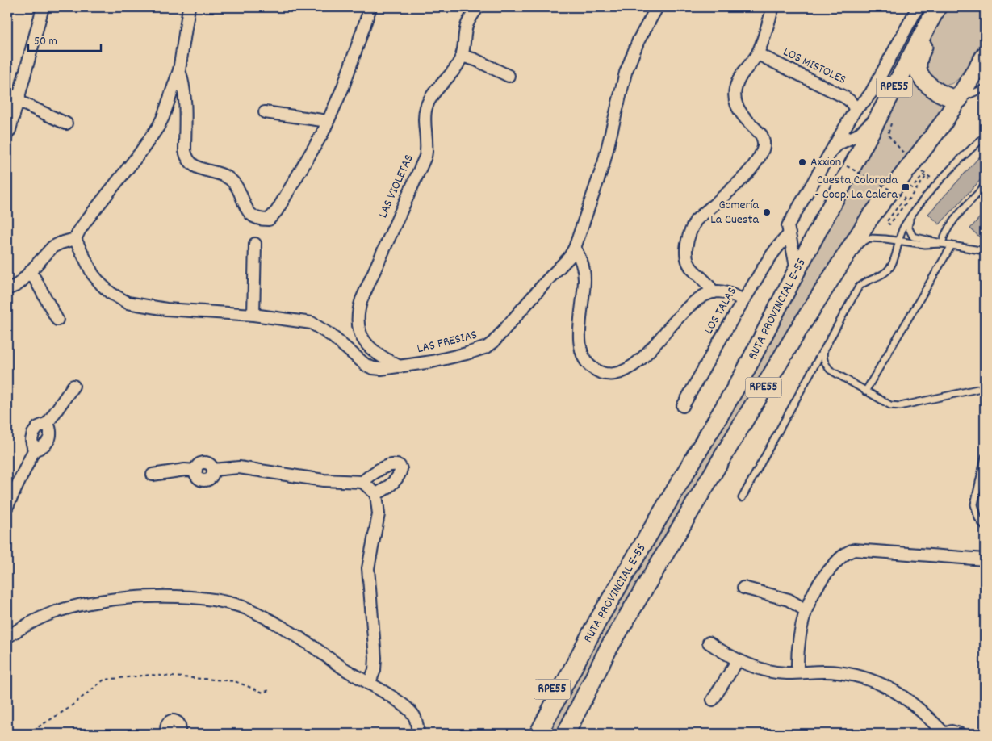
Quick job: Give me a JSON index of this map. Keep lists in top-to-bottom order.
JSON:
{
  "streets": {
    "main road": ["RPE55", "RUTA PROVINCIAL E-55"],
    "street": [
      "LOS MISTOLES",
      "LAS VIOLETAS",
      "LOS TALAS",
      "LAS FRESIAS"
    ]
  },
  "crossings": [
    ["RPE55", "RUTA PROVINCIAL E-55"],
    ["LAS VIOLETAS", "LAS FRESIAS"]
  ],
  "places": {
    "other": ["Axxion", "Gomería La Cuesta"],
    "transit": ["Cuesta Colorada - Coop. La Calera"]
  },
  "scale_bar": "50 m"
}
